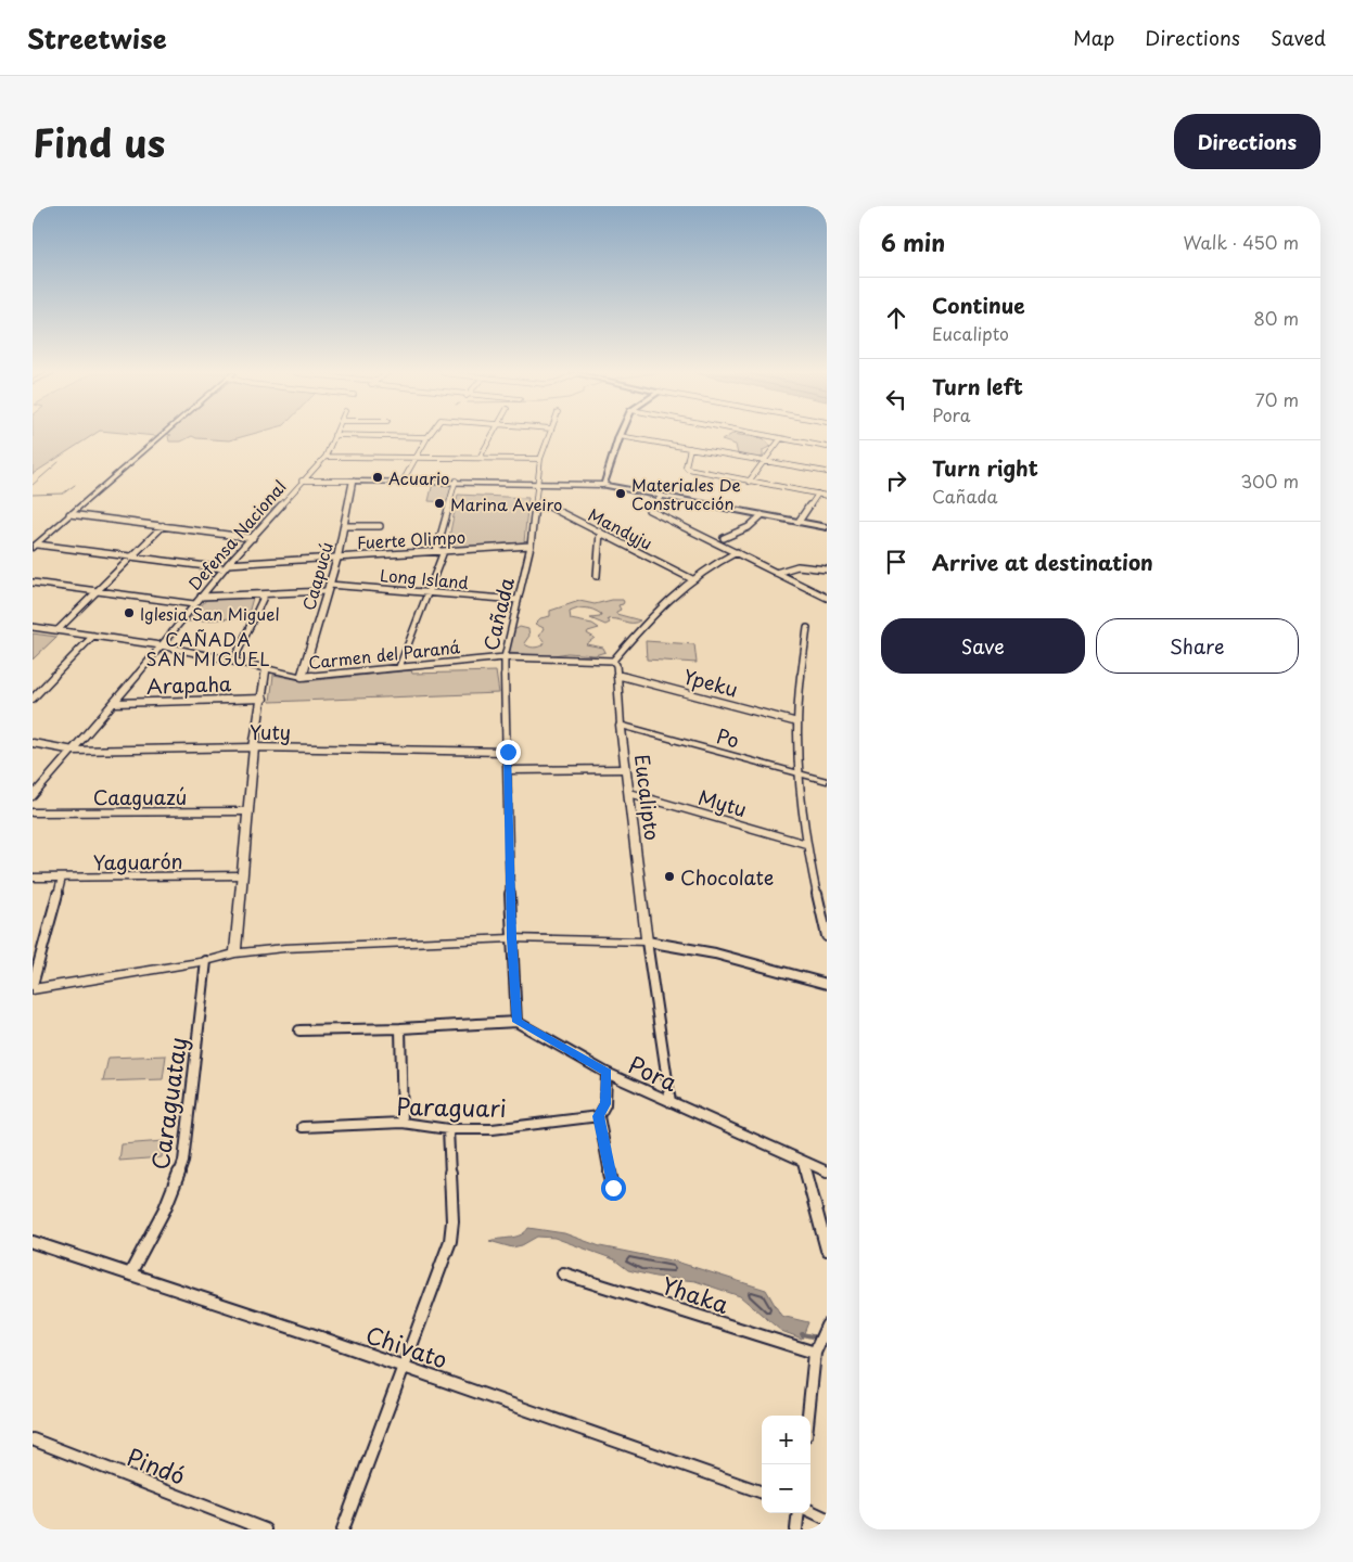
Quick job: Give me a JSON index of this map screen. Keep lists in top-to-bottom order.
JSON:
{
  "streets": {
    "street": [
      "Mandyju",
      "Defensa Nacional",
      "Fuerte Olimpo",
      "Caapucú",
      "Long Island",
      "Cañada",
      "Carmen del Paraná",
      "Ypeku",
      "Arapaha",
      "Yuty",
      "Po",
      "Caaguazú",
      "Eucalipto",
      "Mytu",
      "Yaguarón",
      "Pora",
      "Caraguatay",
      "Paraguari",
      "Yhaka",
      "Chivato",
      "Pindó"
    ]
  },
  "crossings": [
    ["Mandyju", "Cañada"],
    ["Defensa Nacional", "Fuerte Olimpo"],
    ["Defensa Nacional", "Long Island"],
    ["Defensa Nacional", "Carmen del Paraná"],
    ["Defensa Nacional", "Arapaha"],
    ["Defensa Nacional", "Yuty"],
    ["Fuerte Olimpo", "Caapucú"],
    ["Fuerte Olimpo", "Cañada"],
    ["Caapucú", "Long Island"],
    ["Caapucú", "Carmen del Paraná"],
    ["Long Island", "Cañada"],
    ["Cañada", "Carmen del Paraná"],
    ["Cañada", "Yuty"],
    ["Cañada", "Pora"],
    ["Carmen del Paraná", "Eucalipto"],
    ["Ypeku", "Eucalipto"],
    ["Po", "Eucalipto"],
    ["Eucalipto", "Mytu"],
    ["Eucalipto", "Pora"],
    ["Caraguatay", "Chivato"]
  ],
  "districts": ["CAÑADA SAN MIGUEL"],
  "places": [
    "Acuario",
    "Materiales De Construcción",
    "Marina Aveiro",
    "Iglesia San Miguel",
    "Chocolate"
  ],
  "page": {
    "header": "Streetwise",
    "nav": ["Map", "Directions", "Saved"],
    "title": "Find us",
    "buttons": [
      "Directions",
      ["Save", "Share"]
    ],
    "heading": ["6 min", "Walk · 450 m"],
    "list": [
      ["Continue", "Eucalipto", "80 m"],
      ["Turn left", "Pora", "70 m"],
      ["Turn right", "Cañada", "300 m"],
      "Arrive at destination"
    ],
    "map_buttons": ["+", "−"]
  }
}
